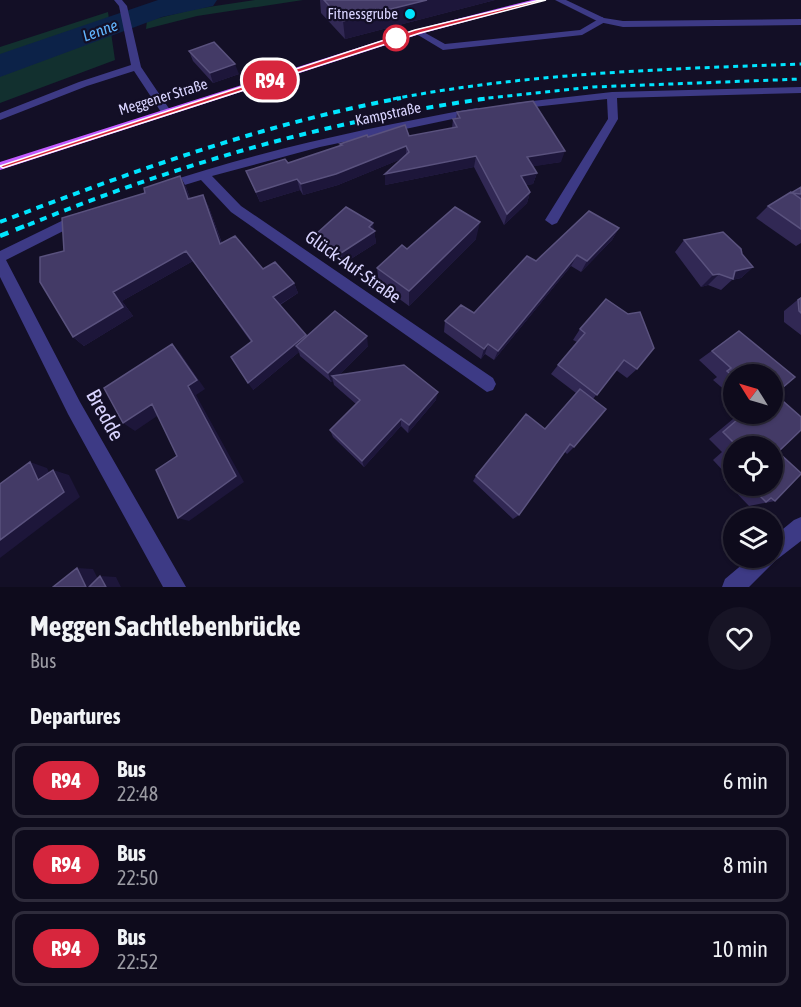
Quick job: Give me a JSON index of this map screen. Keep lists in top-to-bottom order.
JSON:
{
  "streets": {
    "main road": ["Meggener Straße"],
    "street": ["Kampstraße", "Glück-Auf-Straße", "Bredde"]
  },
  "crossings": [
    ["Kampstraße", "Glück-Auf-Straße"]
  ],
  "water": ["Lenne"],
  "places": ["Fitnessgrube"],
  "lines": ["bus line R94"],
  "north": "top left",
  "page": {
    "on_map": "R94",
    "heading": [
      ["Meggen Sachtlebenbrücke", "Bus"],
      "Departures"
    ],
    "list": [
      {
        "mark": "R94",
        "name": "Bus",
        "note": "22:48",
        "value": "6 min"
      },
      {
        "mark": "R94",
        "name": "Bus",
        "note": "22:50",
        "value": "8 min"
      },
      {
        "mark": "R94",
        "name": "Bus",
        "note": "22:52",
        "value": "10 min"
      }
    ]
  }
}
